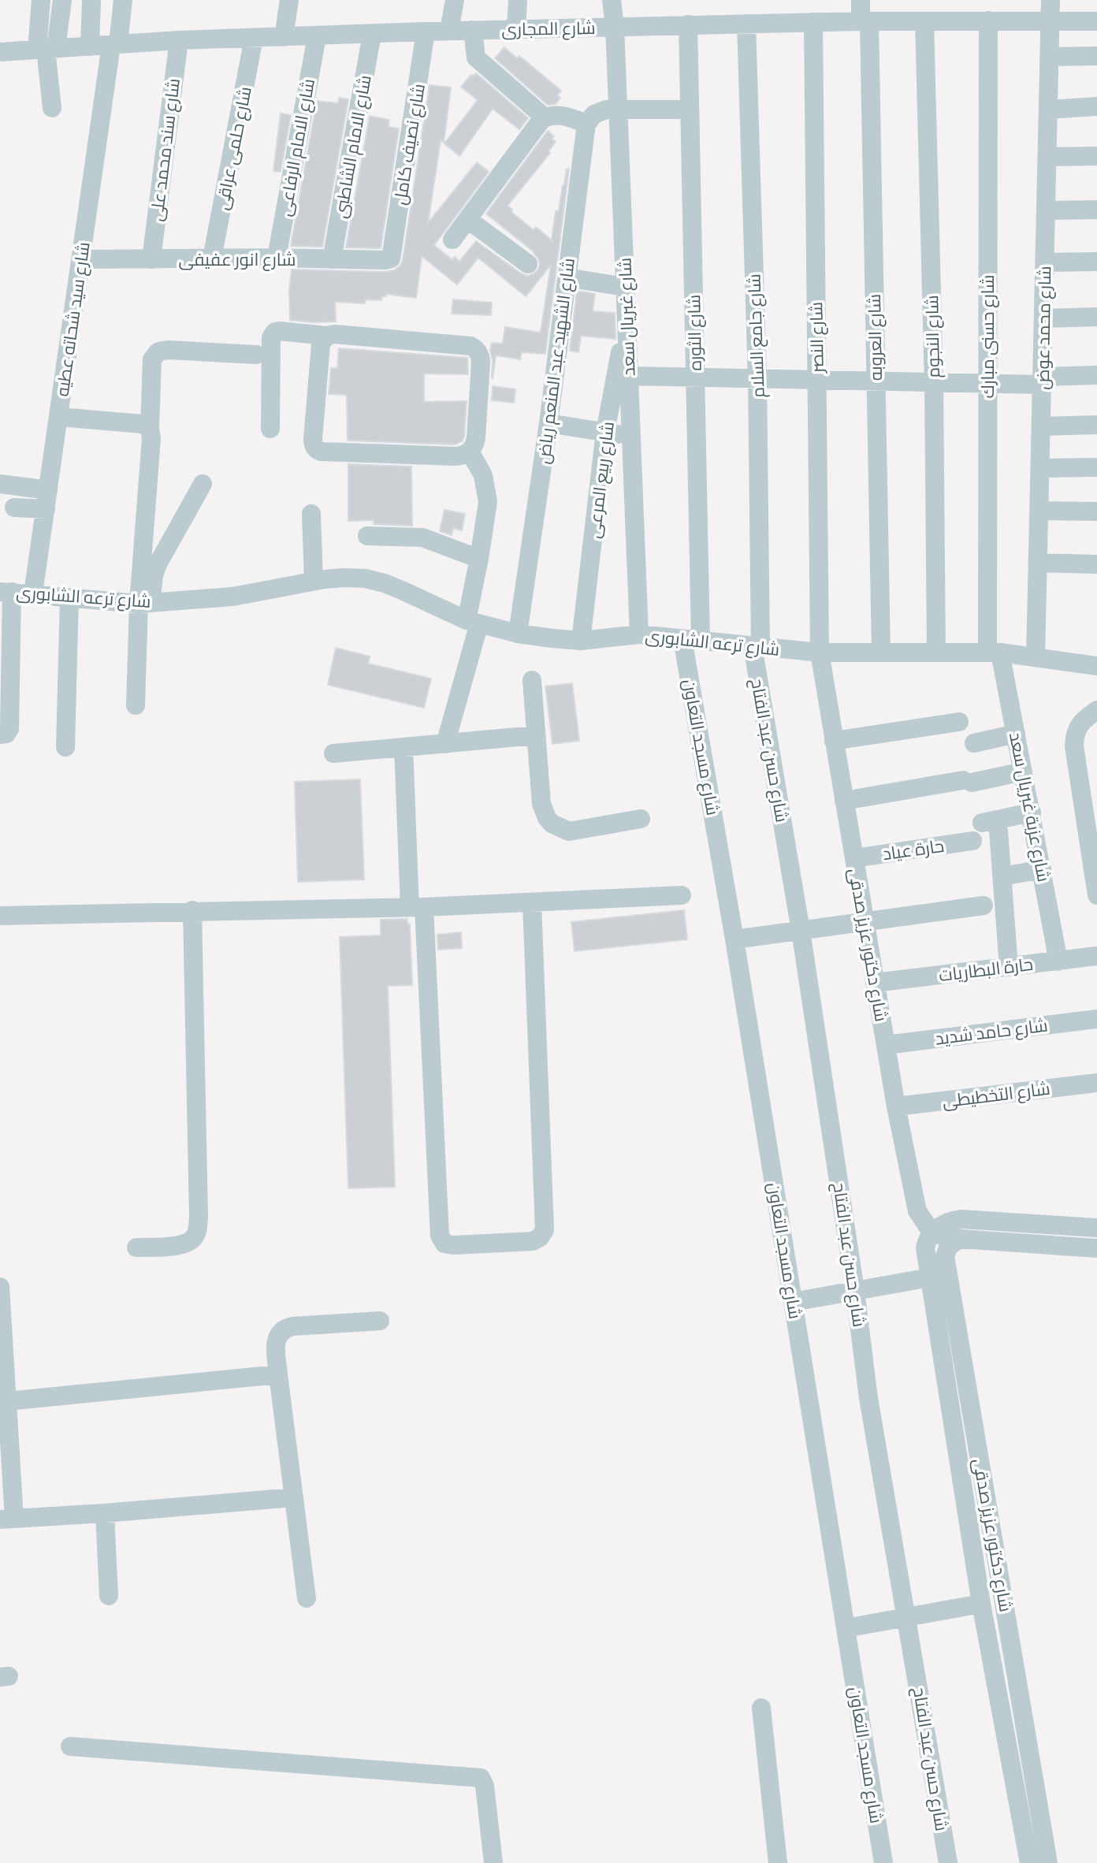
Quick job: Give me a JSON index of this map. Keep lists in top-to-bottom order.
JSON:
{
  "streets": {
    "street": [
      "شارع المجارى",
      "شارع نصيف كامل",
      "شارع الامام الشاطبى",
      "شارع الامام الرفاعى",
      "شارع حلمى عراقى",
      "شارع سند محمد على",
      "شارع انور عفيفى",
      "شارع غبريال سعد",
      "شارع سيد شحاته عطيه",
      "شارع محمد عوض",
      "شارع الثوره",
      "شارع جامع السلام",
      "شارع النجوم",
      "شارع حسنى مبارك",
      "شارع النصر",
      "شارع العروبه",
      "شارع الشهيد عبد المنعم رياض",
      "شارع ربيع المرعى",
      "شارع ترعه الشابورى",
      "شارع مسجد التعاون",
      "شارع حسن عبد الفتاح",
      "شارع عزبة غبريال سعد",
      "حارة عياد",
      "شارع دكتور عزيز صدقى",
      "حارة البطاريات",
      "شارع حامد شديد",
      "شارع التخطيطى"
    ]
  },
  "crossings": [
    ["شارع المجارى", "شارع نصيف كامل"],
    ["شارع المجارى", "شارع الامام الشاطبى"],
    ["شارع المجارى", "شارع الامام الرفاعى"],
    ["شارع المجارى", "شارع حلمى عراقى"],
    ["شارع المجارى", "شارع سند محمد على"],
    ["شارع المجارى", "شارع غبريال سعد"],
    ["شارع المجارى", "شارع سيد شحاته عطيه"],
    ["شارع المجارى", "شارع محمد عوض"],
    ["شارع المجارى", "شارع الثوره"],
    ["شارع المجارى", "شارع جامع السلام"],
    ["شارع المجارى", "شارع النجوم"],
    ["شارع المجارى", "شارع حسنى مبارك"],
    ["شارع المجارى", "شارع النصر"],
    ["شارع المجارى", "شارع العروبه"],
    ["شارع نصيف كامل", "شارع انور عفيفى"],
    ["شارع الامام الشاطبى", "شارع انور عفيفى"],
    ["شارع الامام الرفاعى", "شارع انور عفيفى"],
    ["شارع حلمى عراقى", "شارع انور عفيفى"],
    ["شارع سند محمد على", "شارع انور عفيفى"],
    ["شارع انور عفيفى", "شارع سيد شحاته عطيه"],
    ["شارع غبريال سعد", "شارع ربيع المرعى"],
    ["شارع غبريال سعد", "شارع ترعه الشابورى"],
    ["شارع سيد شحاته عطيه", "شارع ترعه الشابورى"],
    ["شارع محمد عوض", "شارع ترعه الشابورى"],
    ["شارع الثوره", "شارع ترعه الشابورى"],
    ["شارع الثوره", "شارع مسجد التعاون"],
    ["شارع جامع السلام", "شارع ترعه الشابورى"],
    ["شارع جامع السلام", "شارع حسن عبد الفتاح"],
    ["شارع النجوم", "شارع ترعه الشابورى"],
    ["شارع حسنى مبارك", "شارع ترعه الشابورى"],
    ["شارع حسنى مبارك", "شارع عزبة غبريال سعد"],
    ["شارع النصر", "شارع ترعه الشابورى"],
    ["شارع النصر", "شارع دكتور عزيز صدقى"],
    ["شارع العروبه", "شارع ترعه الشابورى"],
    ["شارع الشهيد عبد المنعم رياض", "شارع ترعه الشابورى"],
    ["شارع ربيع المرعى", "شارع ترعه الشابورى"],
    ["شارع ترعه الشابورى", "شارع مسجد التعاون"],
    ["شارع ترعه الشابورى", "شارع حسن عبد الفتاح"],
    ["شارع ترعه الشابورى", "شارع عزبة غبريال سعد"],
    ["شارع ترعه الشابورى", "شارع دكتور عزيز صدقى"],
    ["شارع عزبة غبريال سعد", "حارة البطاريات"],
    ["حارة عياد", "شارع دكتور عزيز صدقى"],
    ["شارع دكتور عزيز صدقى", "حارة البطاريات"],
    ["شارع دكتور عزيز صدقى", "شارع حامد شديد"],
    ["شارع دكتور عزيز صدقى", "شارع التخطيطى"]
  ]
}
